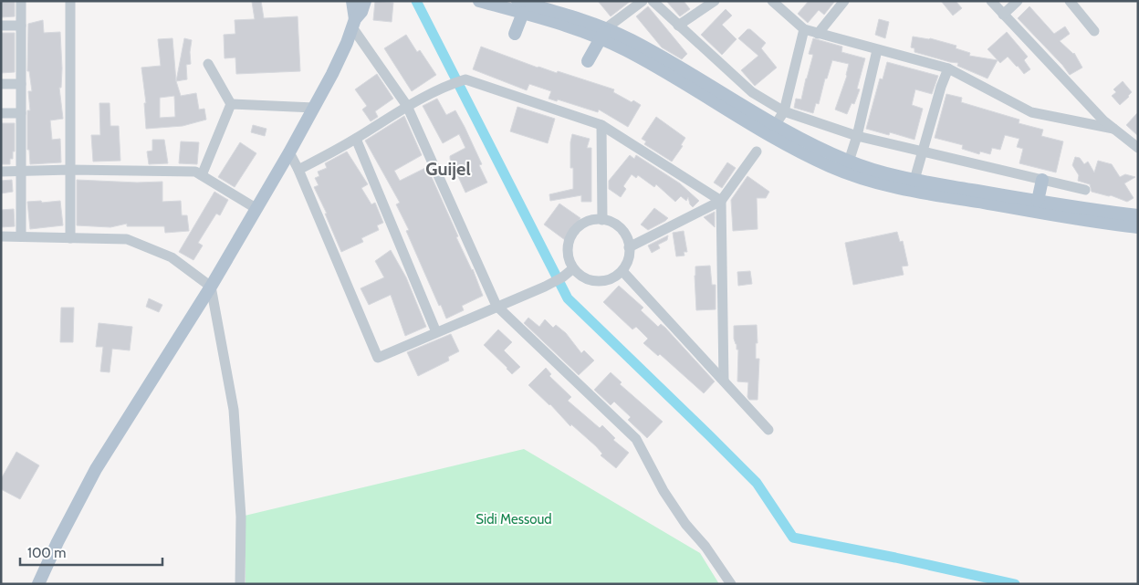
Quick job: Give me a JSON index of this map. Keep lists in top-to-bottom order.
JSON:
{
  "districts": ["Guijel"],
  "parks": ["Sidi Messoud"],
  "scale_bar": "100 m"
}
